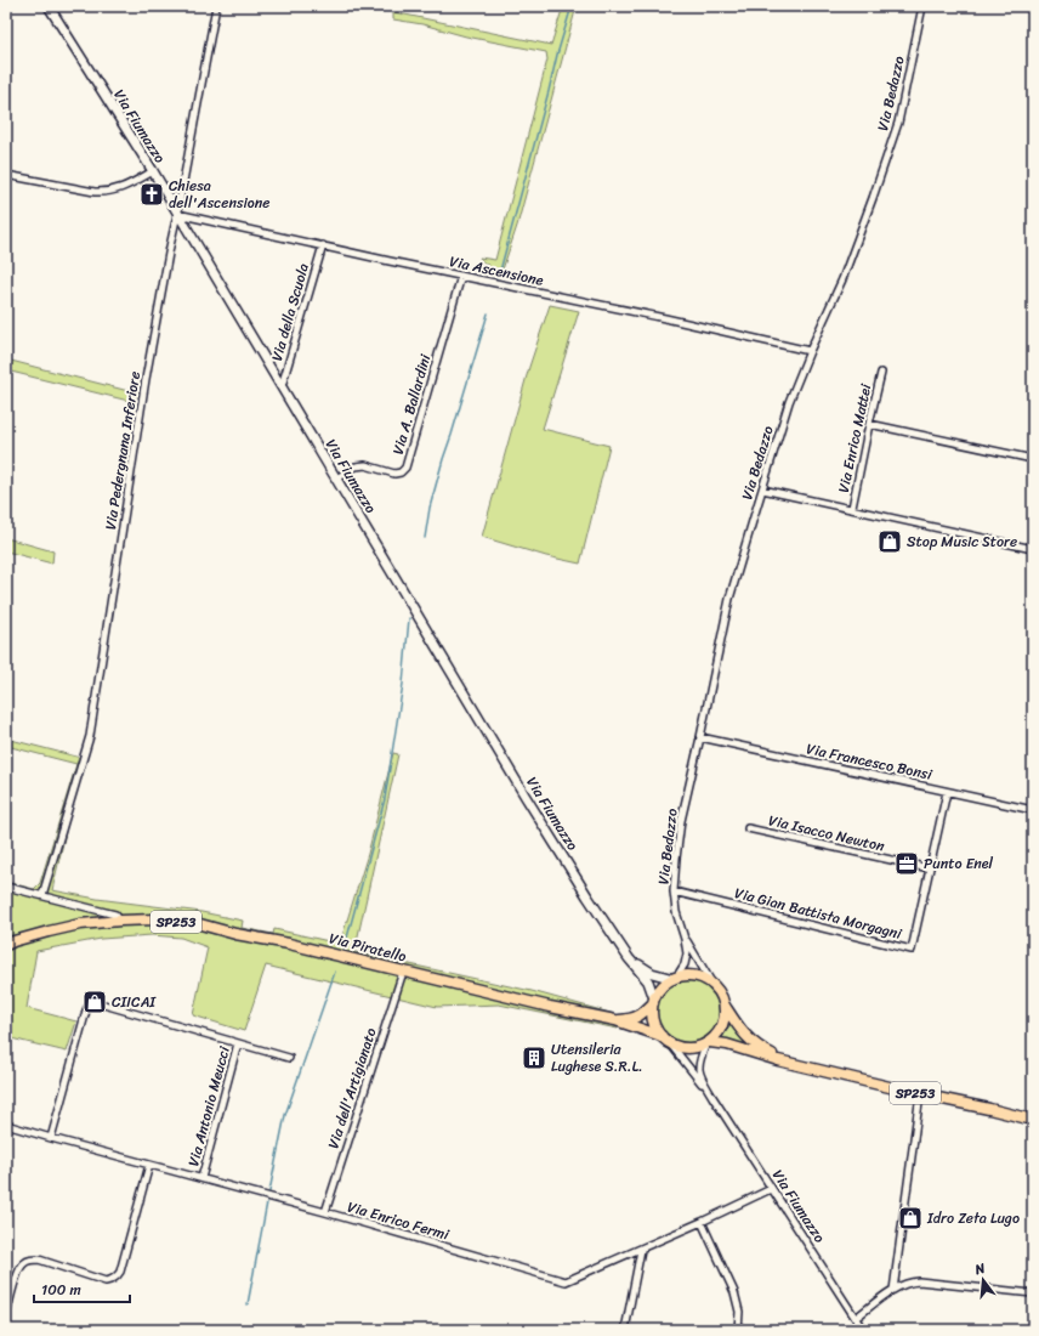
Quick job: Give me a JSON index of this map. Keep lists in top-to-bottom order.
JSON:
{
  "streets": {
    "main road": ["SP253", "Via Piratello"],
    "street": [
      "Via Bedazzo",
      "Via Fiumazzo",
      "Via Ascensione",
      "Via della Scuola",
      "Via A. Ballardini",
      "Via Enrico Mattei",
      "Via Pedergnana Inferiore",
      "Via Francesco Bonsi",
      "Via Isacco Newton",
      "Via Gian Battista Morgagni",
      "Via dell'Artigianato",
      "Via Antonio Meucci",
      "Via Enrico Fermi"
    ]
  },
  "crossings": [
    ["Via Bedazzo", "Via Fiumazzo"],
    ["Via Bedazzo", "Via Ascensione"],
    ["Via Bedazzo", "Via Enrico Mattei"],
    ["Via Bedazzo", "Via Francesco Bonsi"],
    ["Via Bedazzo", "Via Gian Battista Morgagni"],
    ["Via Bedazzo", "SP253"],
    ["Via Bedazzo", "Via Piratello"],
    ["Via Fiumazzo", "Via Ascensione"],
    ["Via Fiumazzo", "Via della Scuola"],
    ["Via Fiumazzo", "Via A. Ballardini"],
    ["Via Fiumazzo", "Via Pedergnana Inferiore"],
    ["Via Fiumazzo", "SP253"],
    ["Via Fiumazzo", "Via Piratello"],
    ["Via Fiumazzo", "Via Enrico Fermi"],
    ["Via Ascensione", "Via della Scuola"],
    ["Via Ascensione", "Via A. Ballardini"],
    ["Via Ascensione", "Via Pedergnana Inferiore"],
    ["Via Pedergnana Inferiore", "Via Piratello"],
    ["Via Francesco Bonsi", "Via Gian Battista Morgagni"],
    ["Via Isacco Newton", "Via Gian Battista Morgagni"],
    ["SP253", "Via Piratello"],
    ["Via Piratello", "Via dell'Artigianato"],
    ["Via dell'Artigianato", "Via Enrico Fermi"],
    ["Via Antonio Meucci", "Via Enrico Fermi"]
  ],
  "places": {
    "church": ["Chiesa dell'Ascensione"],
    "shop": ["Stop Music Store", "CIICAI", "Idro Zeta Lugo"],
    "office": ["Punto Enel"],
    "building": ["Utensileria Lughese S.R.L."]
  },
  "scale_bar": "100 m",
  "north": "top"
}
